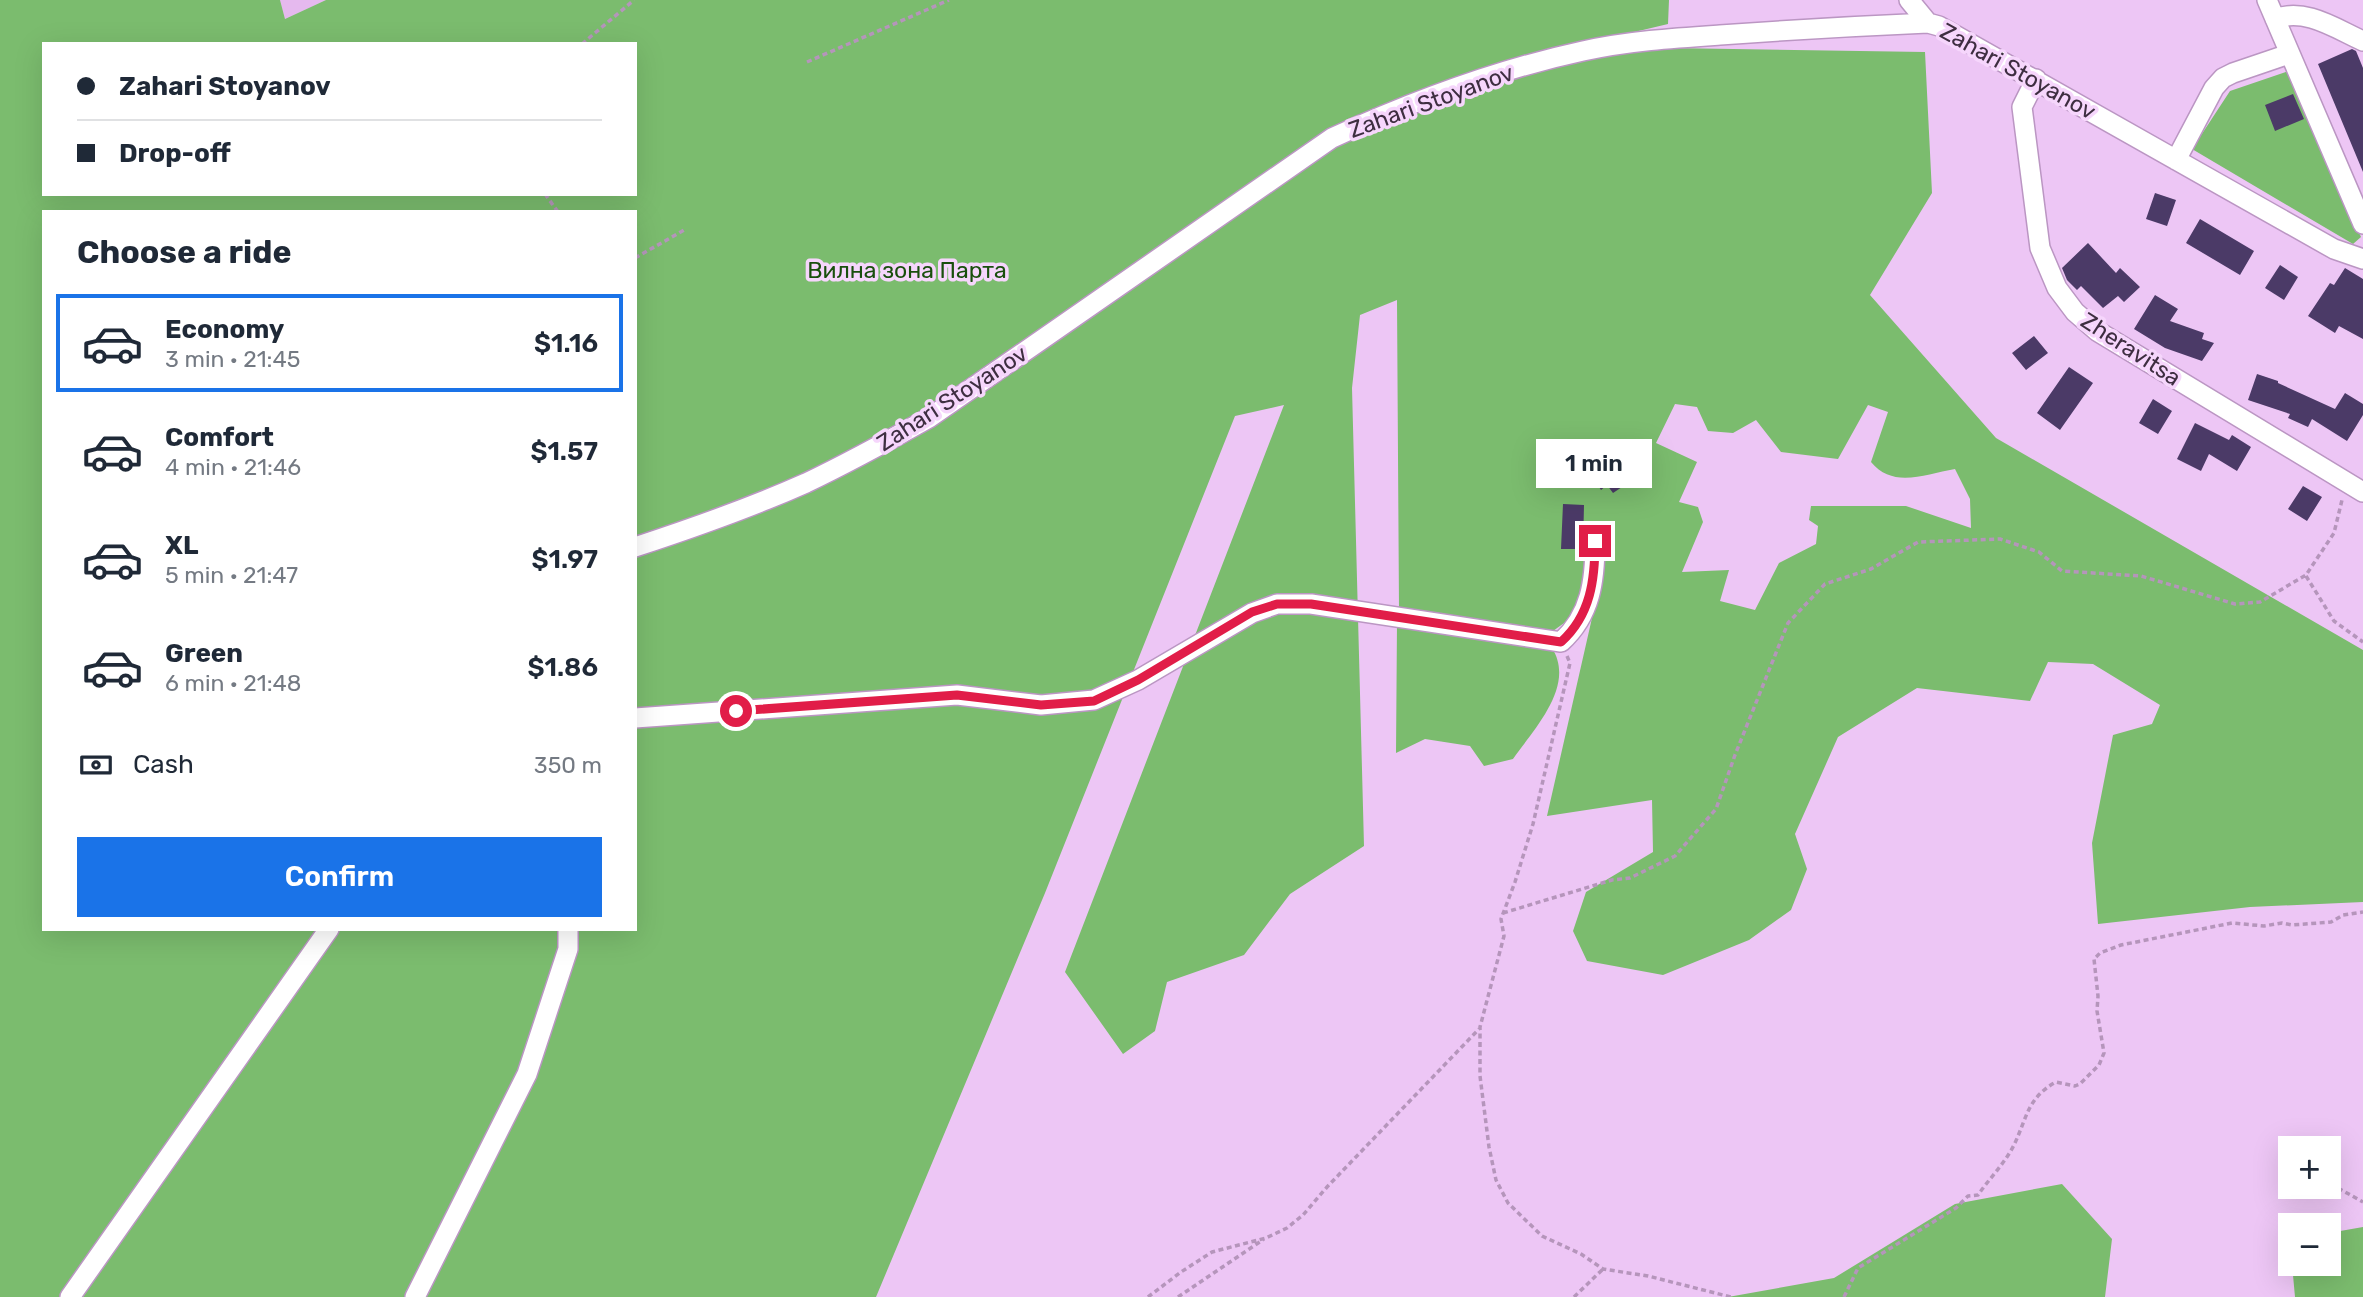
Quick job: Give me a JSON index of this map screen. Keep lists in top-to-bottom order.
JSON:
{
  "streets": {
    "street": ["Zahari Stoyanov", "Zheravitsa"]
  },
  "crossings": [
    ["Zahari Stoyanov", "Zheravitsa"]
  ],
  "parks": ["Вилна зона Парта"],
  "page": {
    "banner": ["Zahari Stoyanov", "Drop-off"],
    "heading": "Choose a ride",
    "list": [
      {
        "name": "Economy",
        "note": "3 min · 21:45",
        "value": "$1.16"
      },
      {
        "name": "Comfort",
        "note": "4 min · 21:46",
        "value": "$1.57"
      },
      {
        "name": "XL",
        "note": "5 min · 21:47",
        "value": "$1.97"
      },
      {
        "name": "Green",
        "note": "6 min · 21:48",
        "value": "$1.86"
      }
    ],
    "bubble": "1 min",
    "pay": ["Cash", "350 m"],
    "buttons": "Confirm",
    "map_buttons": ["+", "−"]
  }
}
